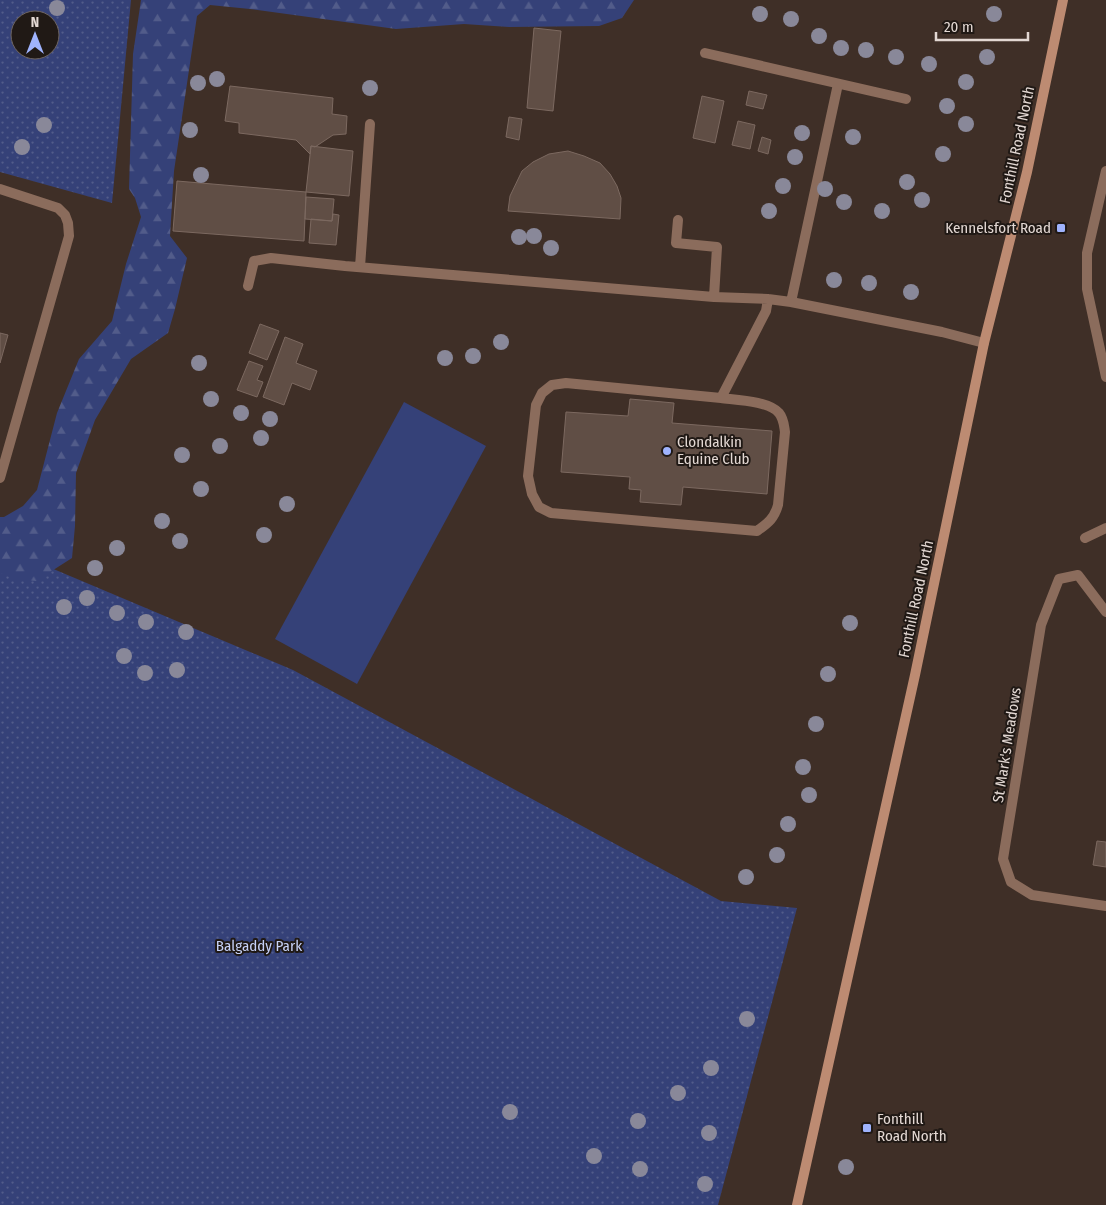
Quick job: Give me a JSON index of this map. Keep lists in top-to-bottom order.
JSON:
{
  "streets": {
    "main road": ["Fonthill Road North"],
    "street": ["St Mark's Meadows"]
  },
  "parks": ["Balgaddy Park"],
  "places": {
    "transit": ["Kennelsfort Road", "Fonthill Road North"],
    "other": ["Clondalkin Equine Club"]
  },
  "scale_bar": "20 m",
  "north": "top"
}
